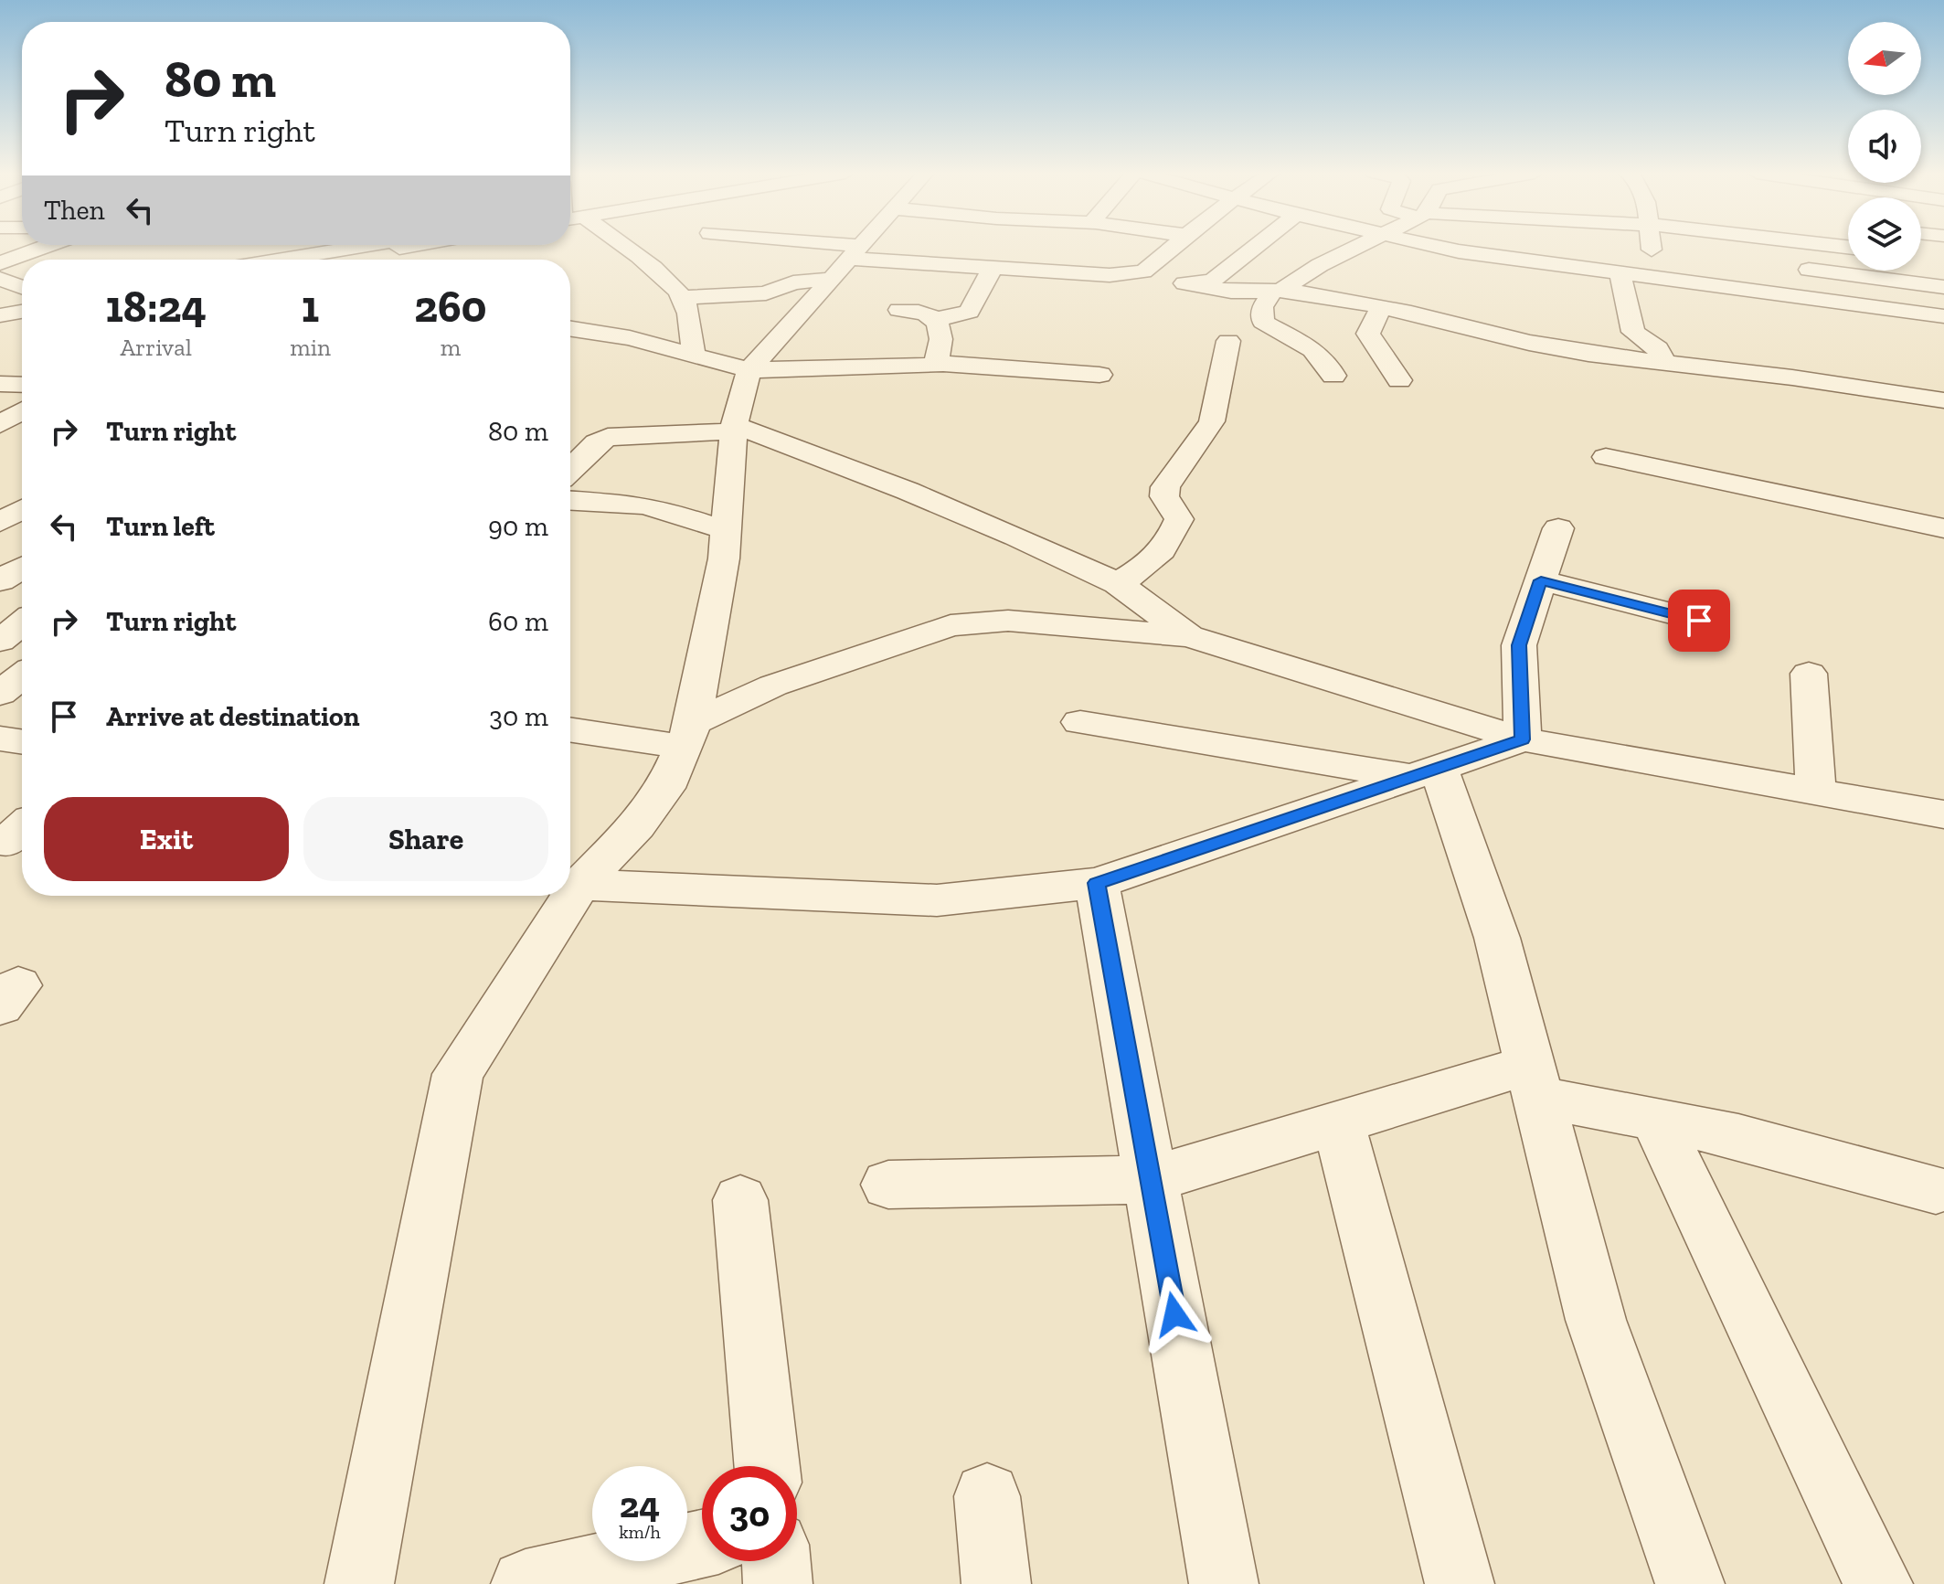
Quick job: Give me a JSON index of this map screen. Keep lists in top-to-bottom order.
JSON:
{
  "north": "left",
  "page": {
    "turn": ["80 m", "Turn right"],
    "then": "Then",
    "eta": [
      "18:24",
      "Arrival",
      "1",
      "min",
      "260",
      "m"
    ],
    "list": [
      {
        "name": "Turn right",
        "value": "80 m"
      },
      {
        "name": "Turn left",
        "value": "90 m"
      },
      {
        "name": "Turn right",
        "value": "60 m"
      },
      {
        "name": "Arrive at destination",
        "value": "30 m"
      }
    ],
    "buttons": ["Exit", "Share"],
    "speed": "24 km/h",
    "limit": "30"
  }
}
